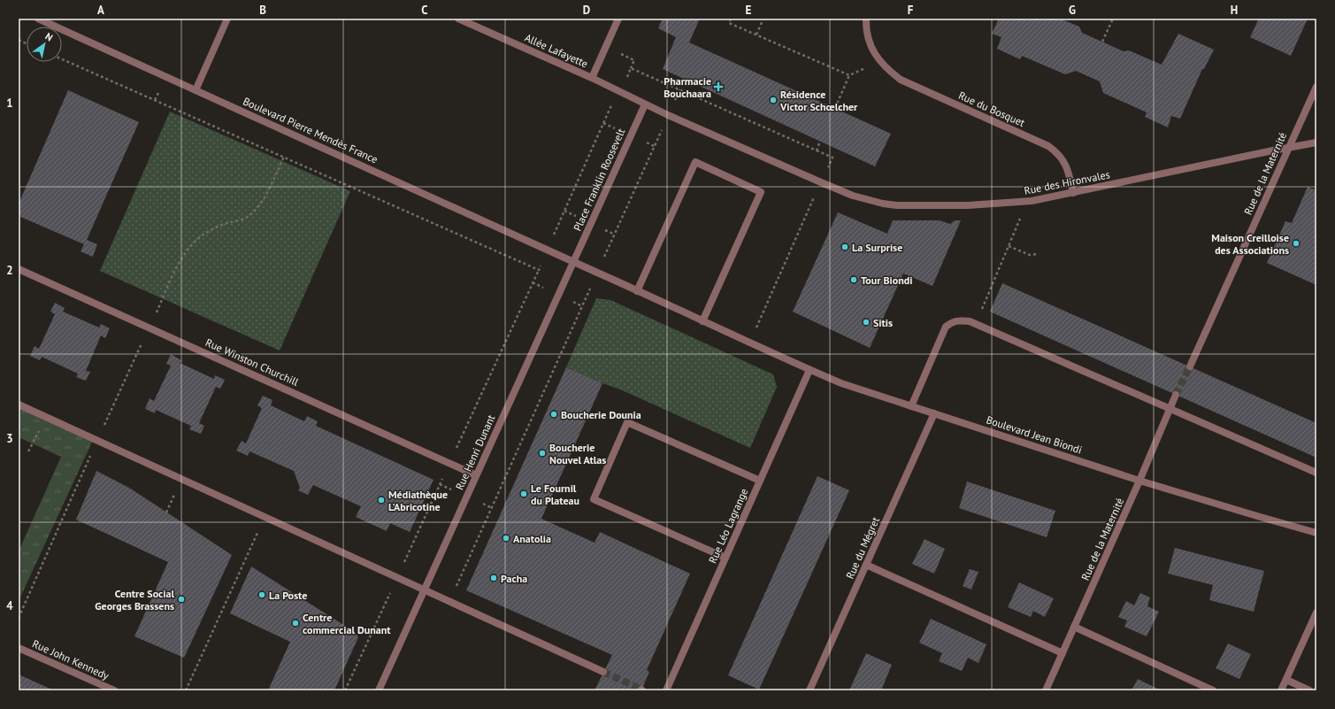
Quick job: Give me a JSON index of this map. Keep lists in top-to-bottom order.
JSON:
{
  "streets": {
    "street": [
      "Allée Lafayette",
      "Rue du Bosquet",
      "Boulevard Pierre Mendès France",
      "Rue de la Maternité",
      "Place Franklin Roosevelt",
      "Rue des Hironvales",
      "Rue Winston Churchill",
      "Boulevard Jean Biondi",
      "Rue Henri Dunant",
      "Rue Léo Lagrange",
      "Rue du Mégret",
      "Rue John Kennedy"
    ]
  },
  "crossings": [
    ["Allée Lafayette", "Place Franklin Roosevelt"],
    ["Rue du Bosquet", "Rue des Hironvales"],
    ["Boulevard Pierre Mendès France", "Place Franklin Roosevelt"],
    ["Boulevard Pierre Mendès France", "Rue Henri Dunant"],
    ["Rue de la Maternité", "Rue des Hironvales"],
    ["Rue de la Maternité", "Boulevard Jean Biondi"],
    ["Place Franklin Roosevelt", "Rue Henri Dunant"],
    ["Rue Winston Churchill", "Rue Henri Dunant"],
    ["Boulevard Jean Biondi", "Rue Léo Lagrange"],
    ["Boulevard Jean Biondi", "Rue du Mégret"]
  ],
  "places": {
    "health": ["Pharmacie Bouchaara"],
    "other": [
      "Résidence Victor Schœlcher",
      "Maison Creilloise des Associations",
      "La Surprise",
      "Tour Biondi",
      "Sitis",
      "Boucherie Dounia",
      "Boucherie Nouvel Atlas",
      "Le Fournil du Plateau",
      "Médiathèque L'Abricotine",
      "Anatolia",
      "Pacha",
      "La Poste",
      "Centre Social Georges Brassens",
      "Centre commercial Dunant"
    ]
  },
  "north": "top right",
  "grid": {
    "columns": [
      "A",
      "B",
      "C",
      "D",
      "E",
      "F",
      "G",
      "H"
    ],
    "rows": [
      "1",
      "2",
      "3",
      "4"
    ]
  }
}
